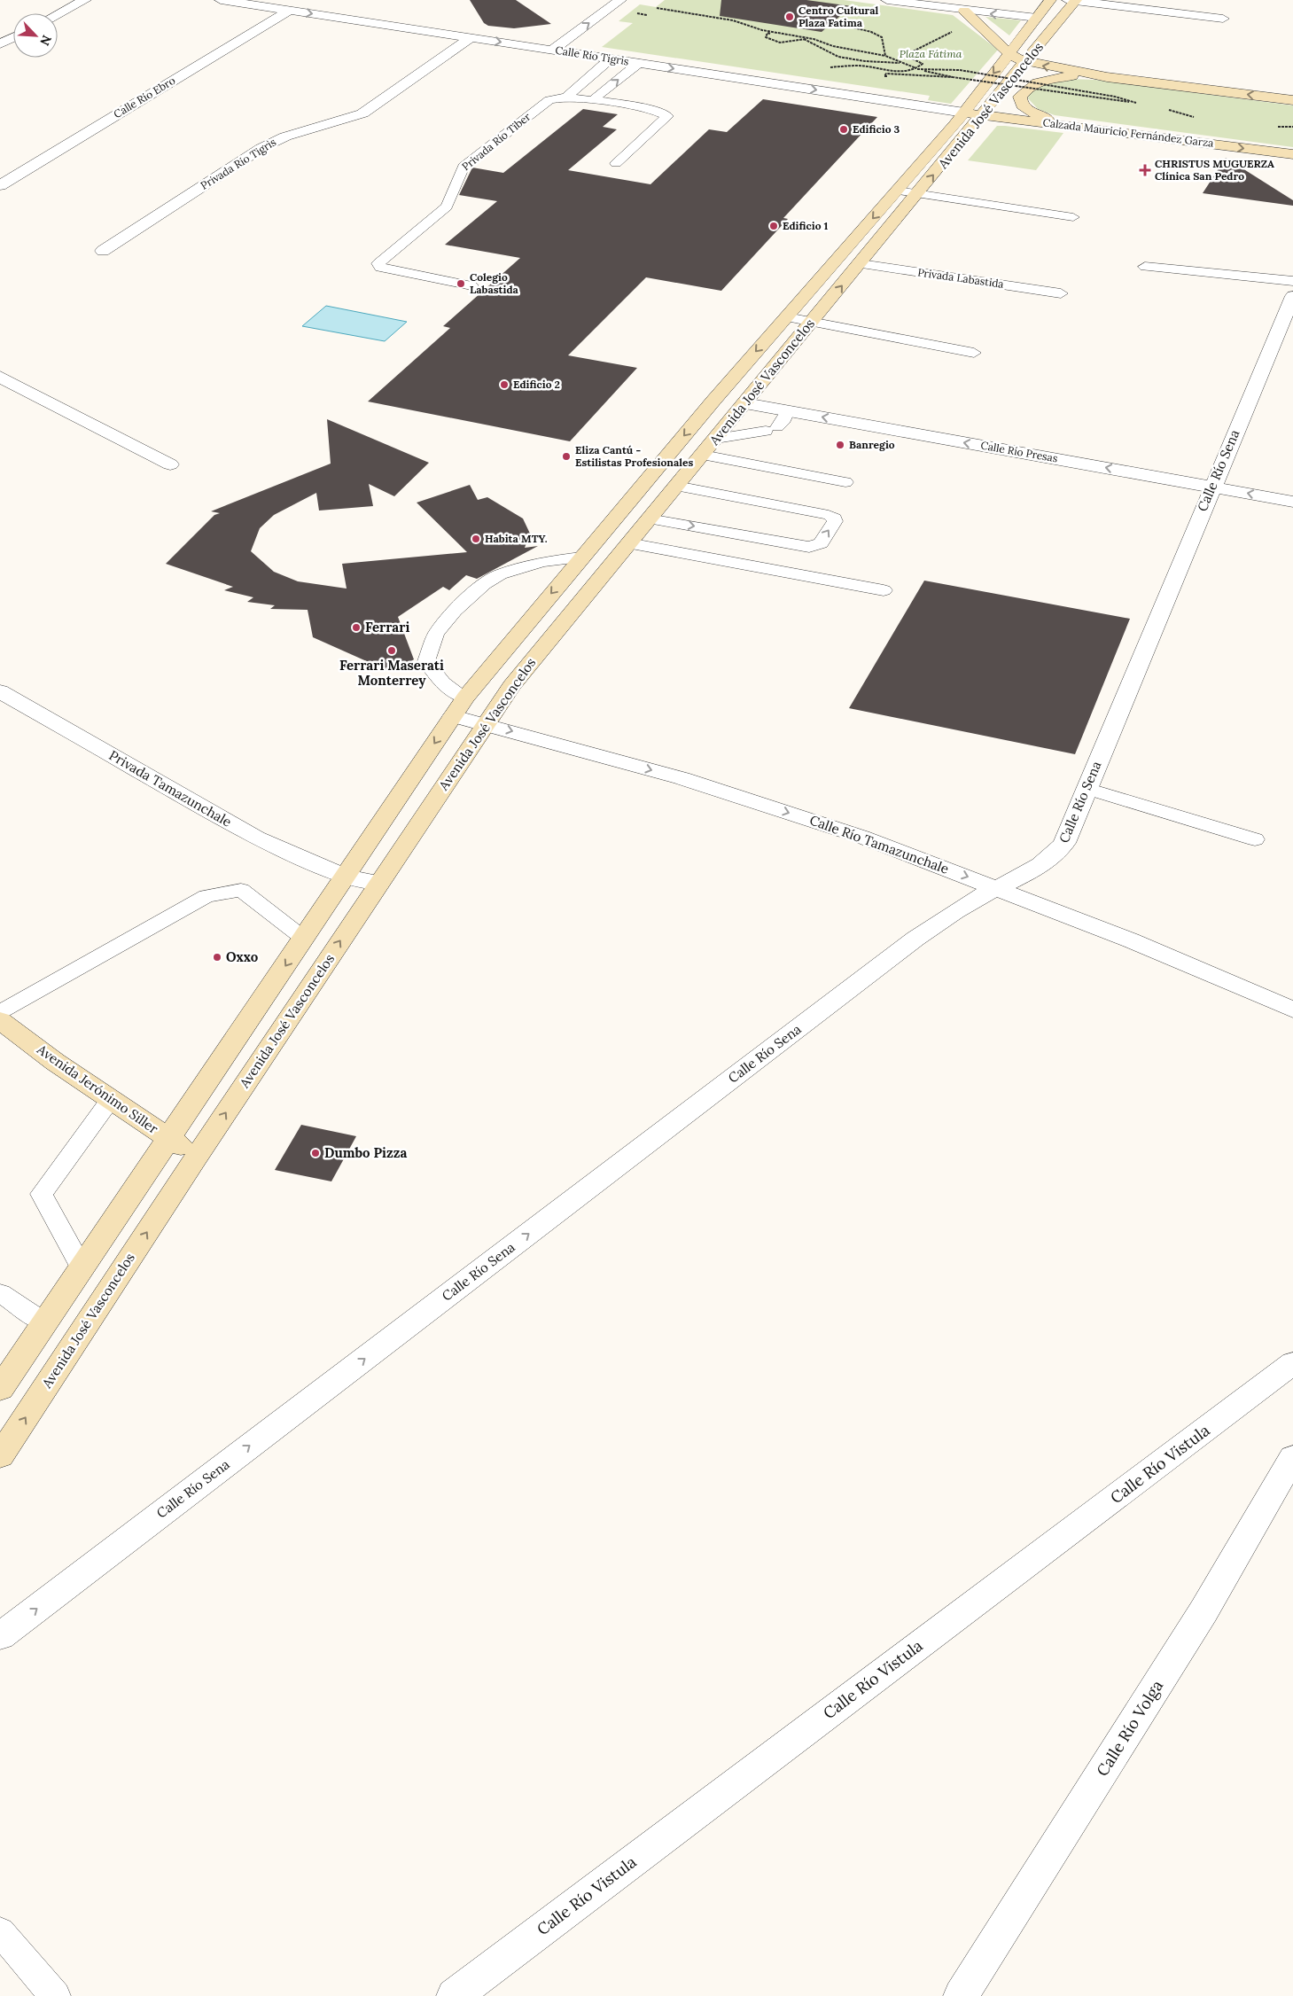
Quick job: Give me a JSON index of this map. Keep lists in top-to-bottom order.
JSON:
{
  "streets": {
    "main road": ["Avenida José Vasconcelos", "Calzada Mauricio Fernández Garza", "Avenida Jerónimo Siller"],
    "street": [
      "Calle Río Tigris",
      "Calle Río Ebro",
      "Privada Río Tigris",
      "Calle Río Presas",
      "Calle Río Sena",
      "Privada Tamazunchale",
      "Calle Río Tamazunchale",
      "Calle Río Vistula",
      "Calle Río Volga"
    ],
    "lane": ["Privada Río Tiber", "Privada Labastida"]
  },
  "crossings": [
    ["Calle Río Tigris", "Calle Río Ebro"],
    ["Calle Río Tigris", "Avenida José Vasconcelos"],
    ["Calle Río Tigris", "Calzada Mauricio Fernández Garza"],
    ["Calle Río Tigris", "Privada Río Tiber"],
    ["Calle Río Tigris", "Privada Río Tigris"],
    ["Avenida José Vasconcelos", "Calzada Mauricio Fernández Garza"],
    ["Avenida José Vasconcelos", "Privada Labastida"],
    ["Avenida José Vasconcelos", "Calle Río Presas"],
    ["Avenida José Vasconcelos", "Privada Tamazunchale"],
    ["Avenida José Vasconcelos", "Calle Río Tamazunchale"],
    ["Avenida José Vasconcelos", "Avenida Jerónimo Siller"],
    ["Calle Río Presas", "Calle Río Sena"],
    ["Calle Río Sena", "Calle Río Tamazunchale"]
  ],
  "one_way": [
    "Calle Río Tigris",
    "Calle Río Presas",
    "Calle Río Sena",
    "Calle Río Tamazunchale"
  ],
  "parks": ["Plaza Fátima"],
  "places": {
    "other": [
      "Centro Cultural Plaza Fatima",
      "Edificio 3",
      "Edificio 1",
      "Colegio Labastida",
      "Edificio 2",
      "Banregio",
      "Eliza Cantú - Estilistas Profesionales",
      "Habita MTY.",
      "Ferrari",
      "Ferrari Maserati Monterrey",
      "Oxxo",
      "Dumbo Pizza"
    ],
    "health": ["CHRISTUS MUGUERZA Clínica San Pedro"]
  },
  "north": "bottom right"
}
